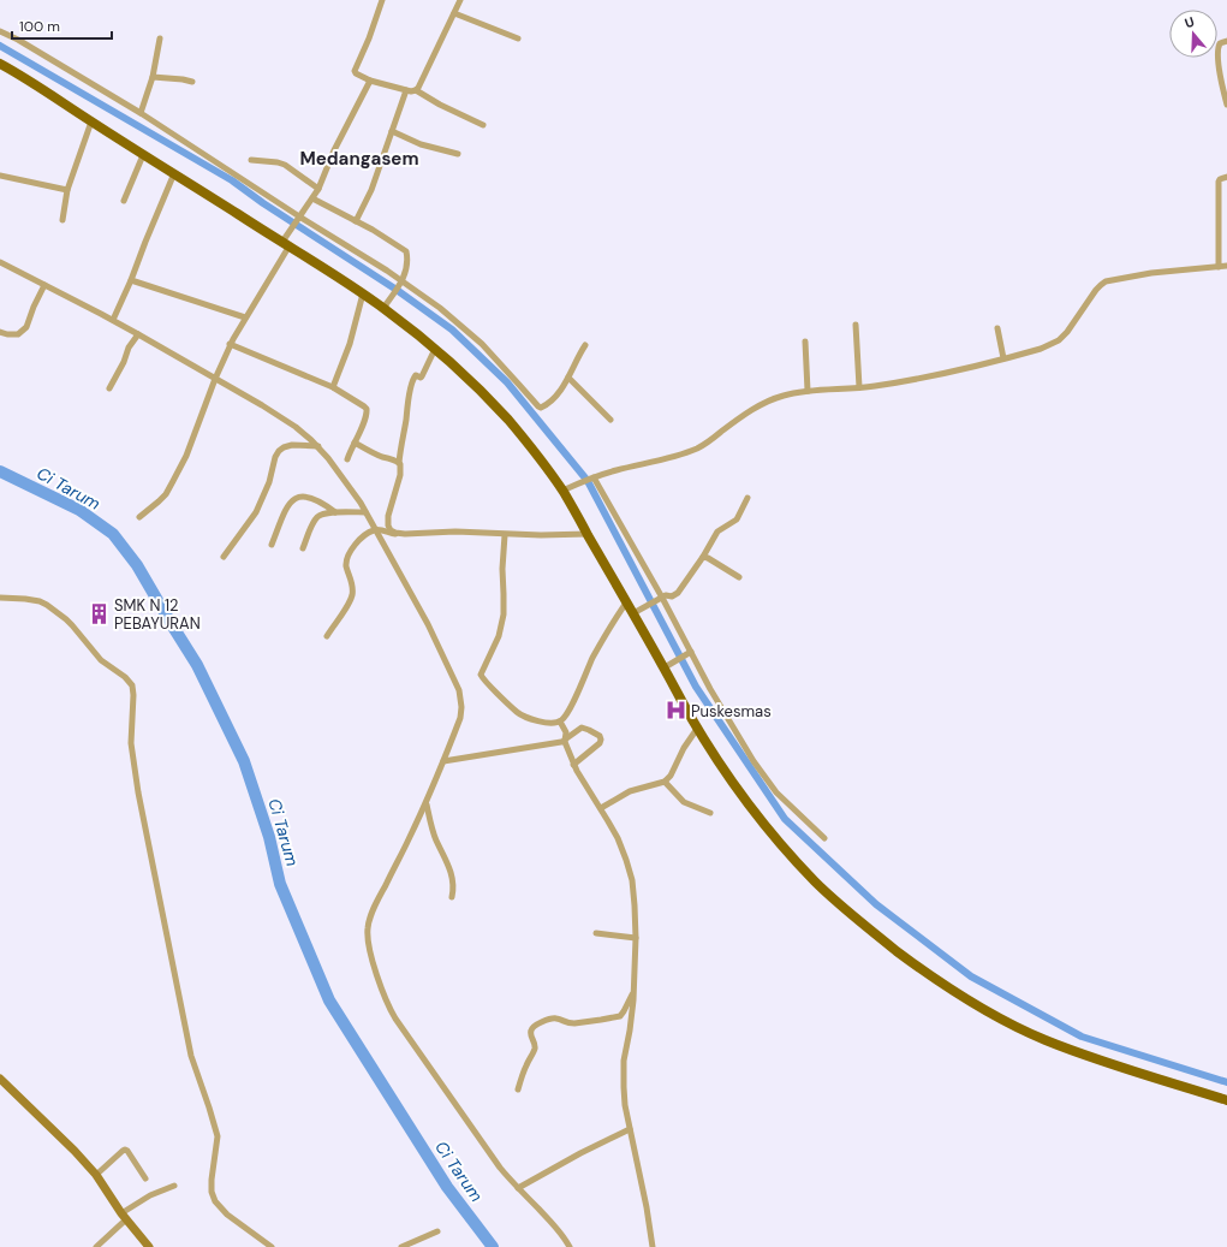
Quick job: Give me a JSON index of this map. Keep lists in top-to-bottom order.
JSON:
{
  "districts": ["Medangasem"],
  "water": ["Ci Tarum"],
  "places": {
    "building": ["SMK N 12 PEBAYURAN"],
    "hospital": ["Puskesmas"]
  },
  "scale_bar": "100 m",
  "north": "top"
}
